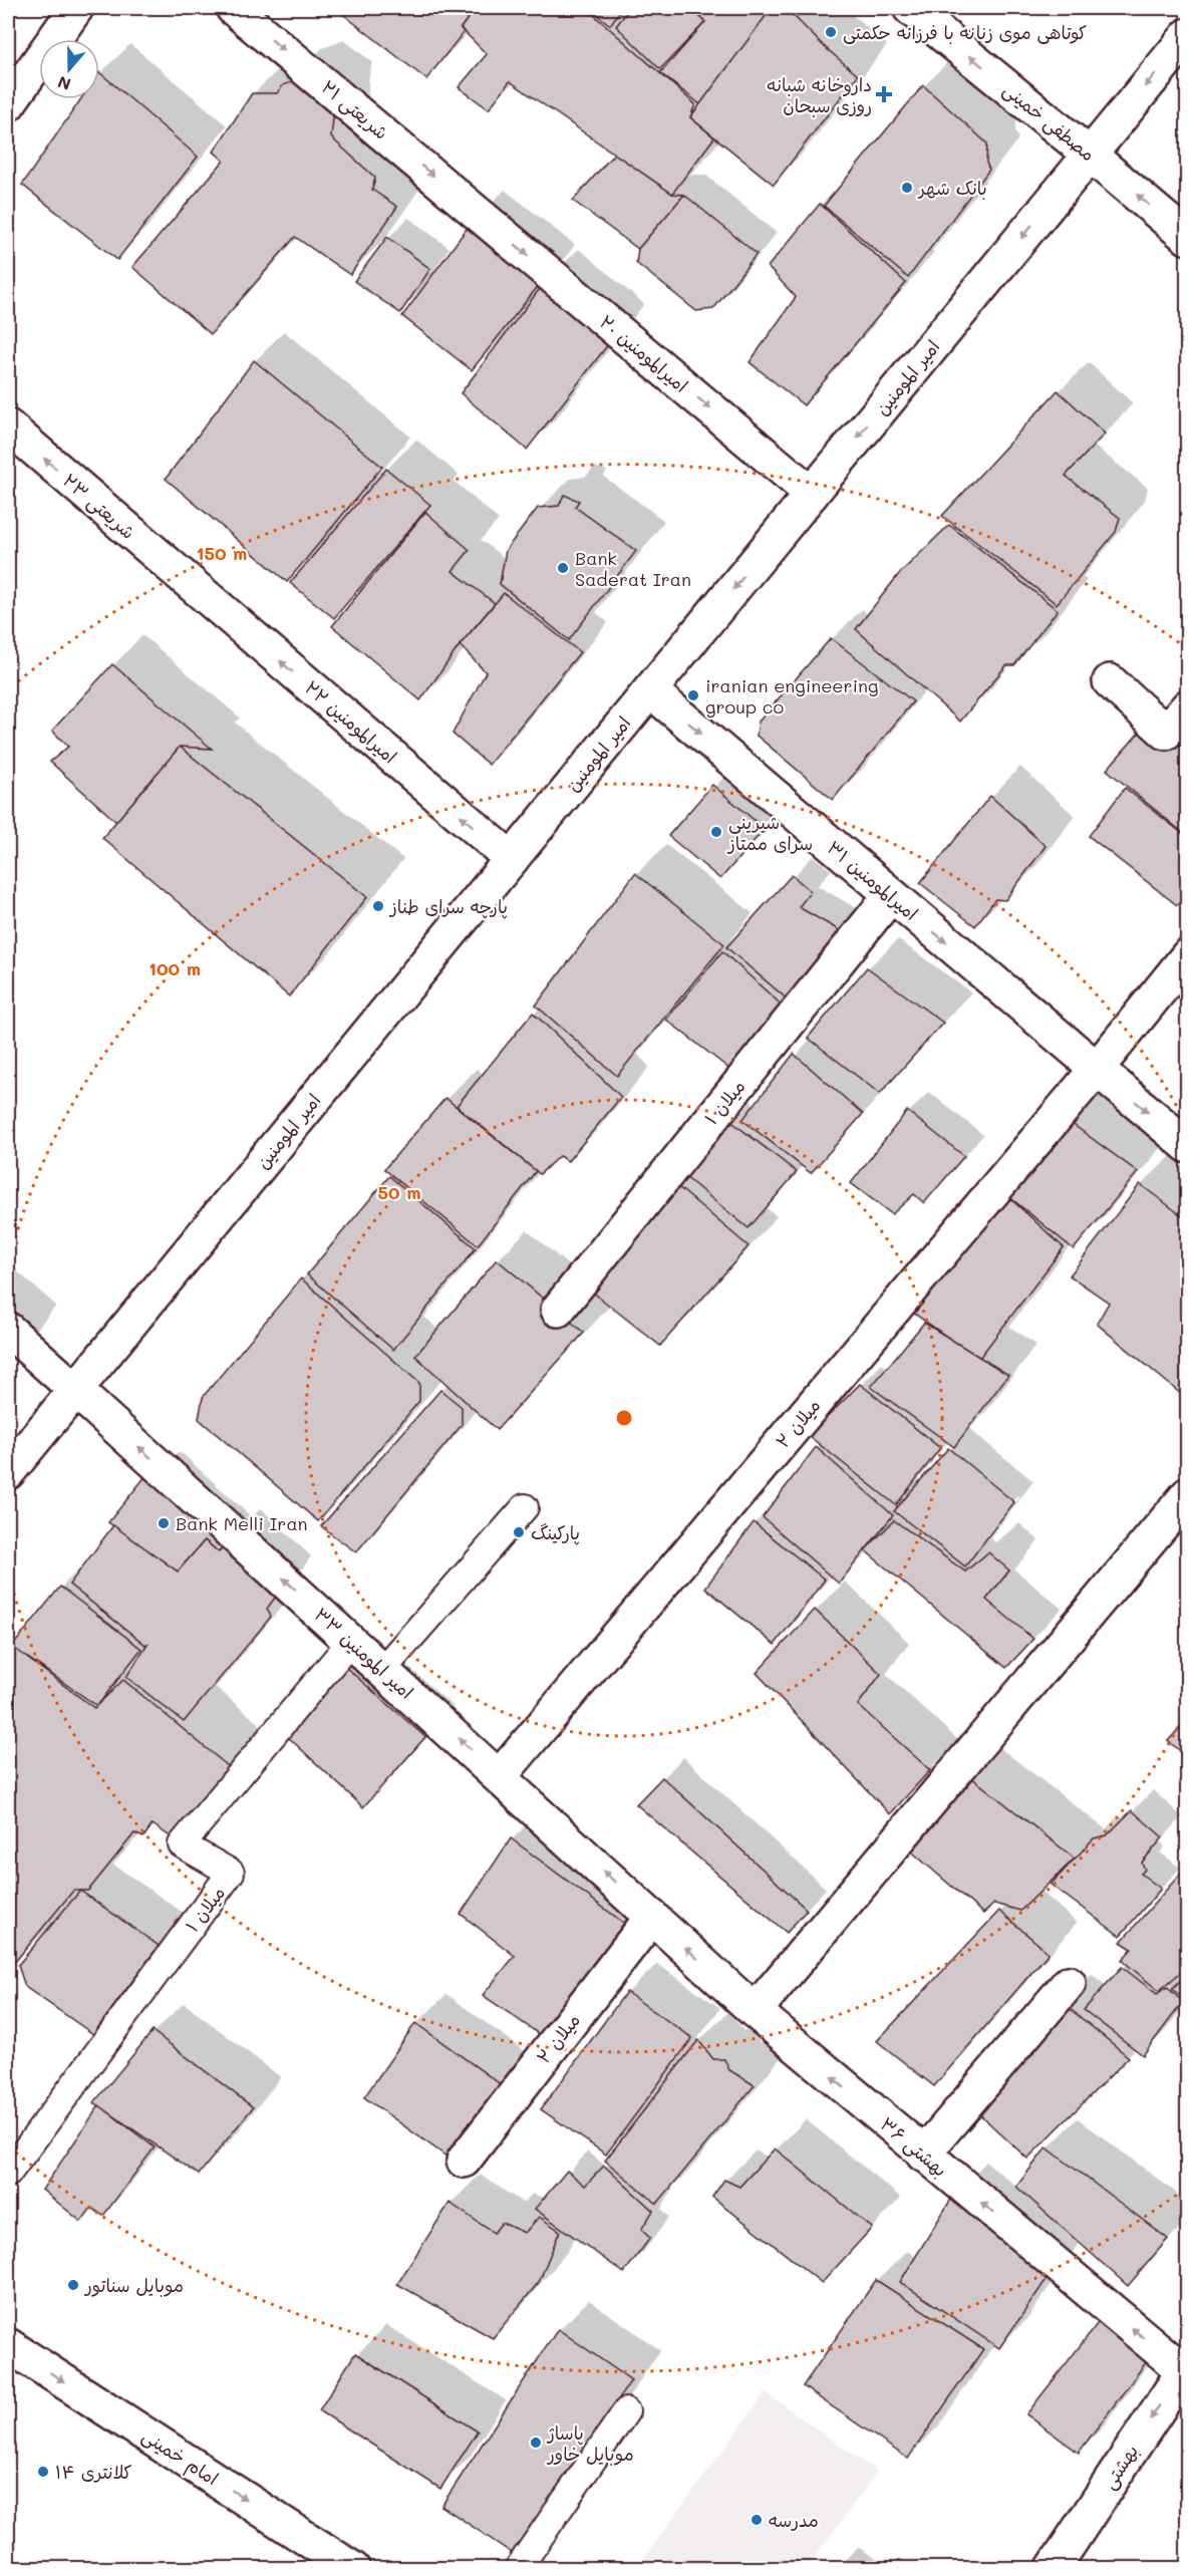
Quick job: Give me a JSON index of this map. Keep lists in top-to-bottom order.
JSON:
{
  "streets": {
    "street": [
      "شریعتی ۲۱",
      "مصطفی خمینی",
      "امیرالمومنین ۲۰",
      "امیر المومنین",
      "شریعتی ۲۳",
      "امیرالمومنین ۲۲",
      "امیرالمومنین ۳۱",
      "میلان ۱",
      "میلان ۲",
      "امیر المومنین ۳۳",
      "بهشتی ۳۶",
      "امام خمینی",
      "بهشتی"
    ]
  },
  "crossings": [
    ["شریعتی ۲۱", "امیرالمومنین ۲۰"],
    ["مصطفی خمینی", "امیر المومنین"],
    ["امیرالمومنین ۲۰", "امیر المومنین"],
    ["امیر المومنین", "امیرالمومنین ۲۲"],
    ["امیر المومنین", "امیرالمومنین ۳۱"],
    ["امیر المومنین", "امیر المومنین ۳۳"],
    ["شریعتی ۲۳", "امیرالمومنین ۲۲"],
    ["امیرالمومنین ۳۱", "میلان ۱"],
    ["امیرالمومنین ۳۱", "میلان ۲"],
    ["میلان ۱", "امیر المومنین ۳۳"],
    ["میلان ۲", "امیر المومنین ۳۳"],
    ["میلان ۲", "بهشتی ۳۶"],
    ["امیر المومنین ۳۳", "بهشتی ۳۶"],
    ["بهشتی ۳۶", "بهشتی"]
  ],
  "one_way": [
    "شریعتی ۲۱",
    "مصطفی خمینی",
    "امیرالمومنین ۲۰",
    "امیر المومنین",
    "شریعتی ۲۳",
    "امیرالمومنین ۲۲",
    "امیرالمومنین ۳۱",
    "امیر المومنین ۳۳",
    "بهشتی ۳۶",
    "امام خمینی",
    "بهشتی"
  ],
  "places": {
    "other": [
      "کوتاهی موی زنانە با فرزانە حکمتی",
      "بانک شهر",
      "Bank Saderat Iran",
      "iranian engineering group co",
      "شیرینی سرای ممتاز",
      "پارچه سرای طناز",
      "Bank Melli Iran",
      "پارکینگ",
      "موبایل سناتور",
      "پاساژ موبایل خاور",
      "کلانتری ۱۴",
      "مدرسه"
    ],
    "health": ["داروخانه شبانه روزی سبحان"]
  },
  "north": "bottom",
  "rings": ["150 m", "100 m", "50 m"]
}
